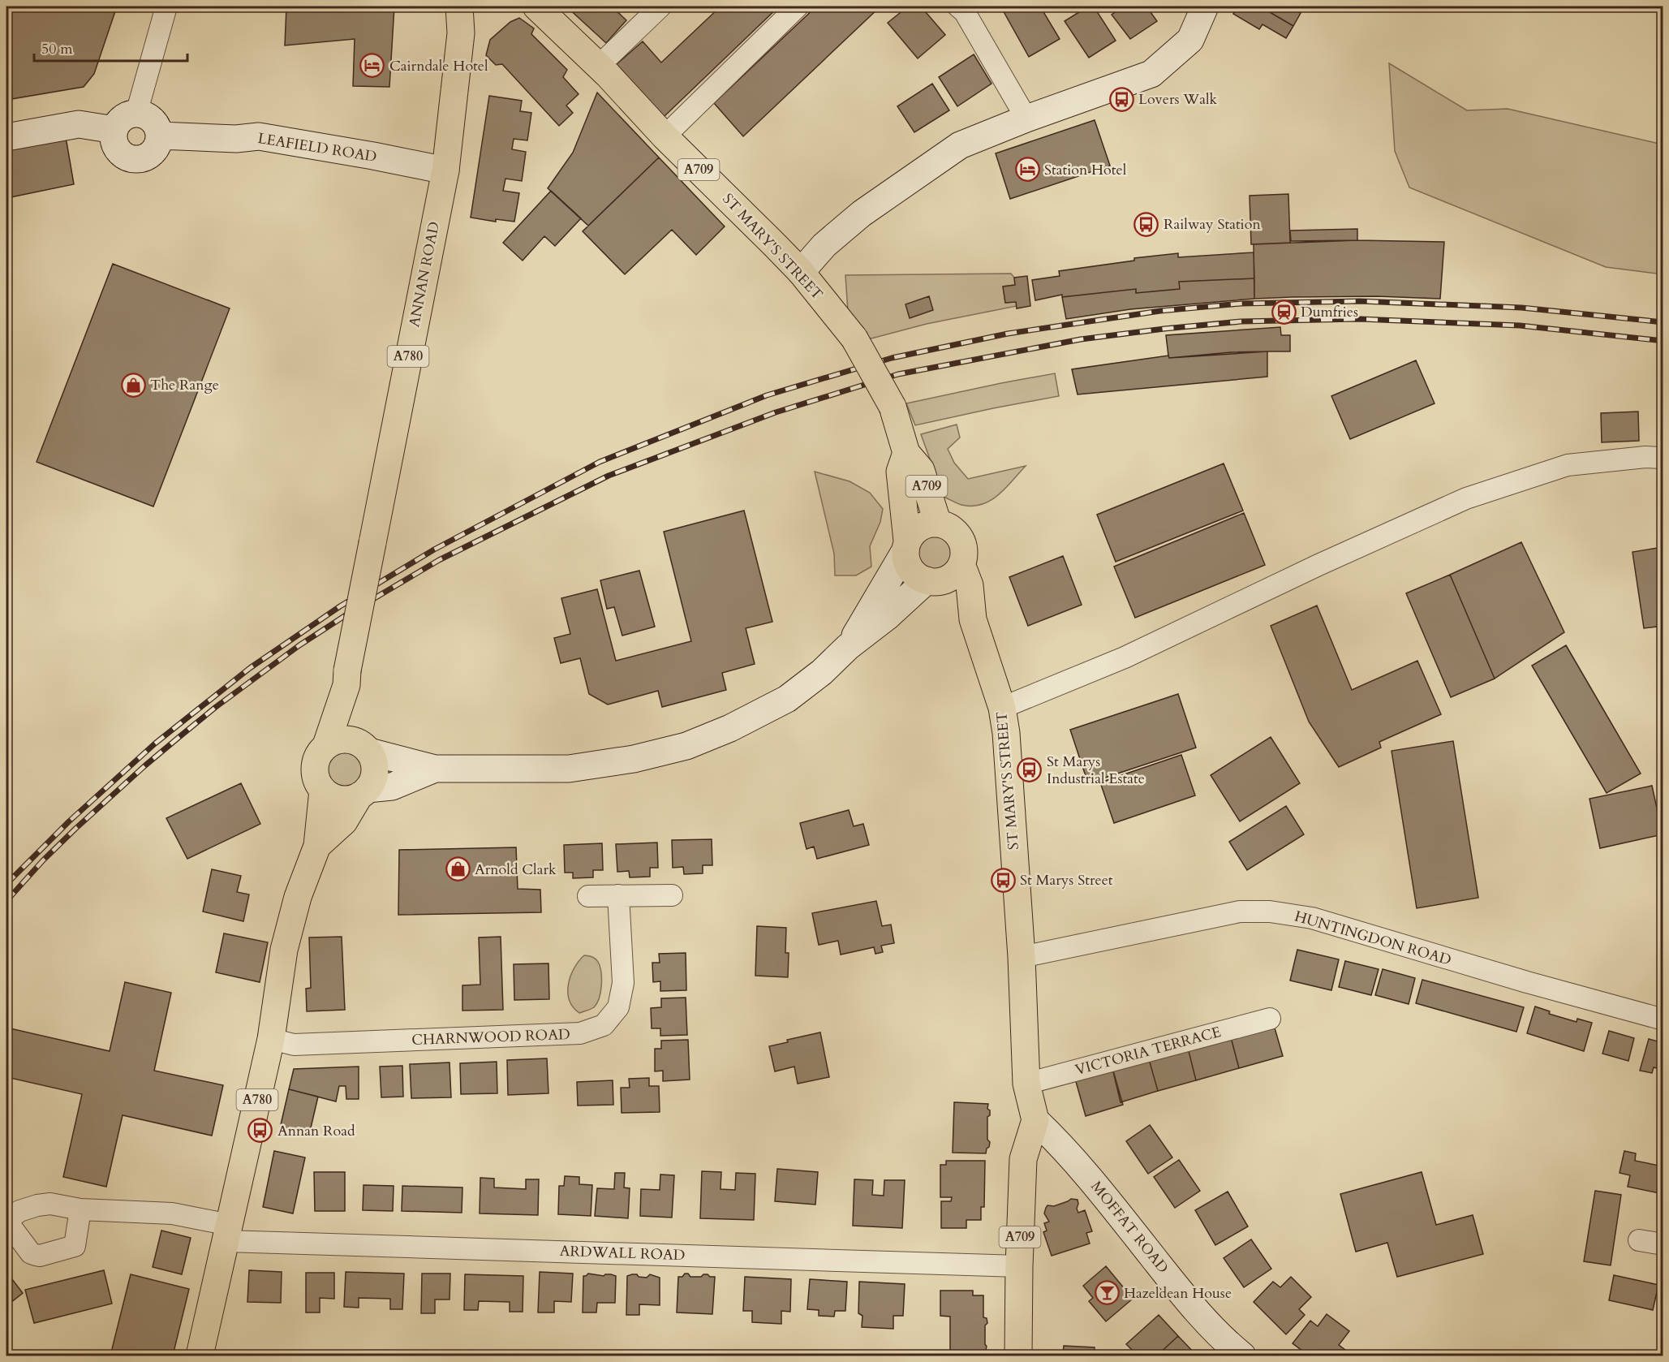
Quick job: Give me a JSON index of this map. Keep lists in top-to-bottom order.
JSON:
{
  "streets": {
    "main road": [
      "A709",
      "ST MARY'S STREET",
      "ANNAN ROAD",
      "A780"
    ],
    "street": [
      "LEAFIELD ROAD",
      "HUNTINGDON ROAD",
      "CHARNWOOD ROAD",
      "VICTORIA TERRACE",
      "MOFFAT ROAD",
      "ARDWALL ROAD"
    ]
  },
  "crossings": [
    ["LEAFIELD ROAD", "ANNAN ROAD"],
    ["A709", "ST MARY'S STREET"],
    ["A709", "MOFFAT ROAD"],
    ["A709", "ARDWALL ROAD"],
    ["ST MARY'S STREET", "HUNTINGDON ROAD"],
    ["ST MARY'S STREET", "VICTORIA TERRACE"],
    ["ST MARY'S STREET", "MOFFAT ROAD"],
    ["ANNAN ROAD", "A780"],
    ["A780", "CHARNWOOD ROAD"],
    ["A780", "ARDWALL ROAD"]
  ],
  "places": {
    "hotel": ["Cairndale Hotel", "Station Hotel"],
    "bus stop": [
      "Lovers Walk",
      "Railway Station",
      "St Marys Industrial Estate",
      "St Marys Street",
      "Annan Road"
    ],
    "station": ["Dumfries"],
    "shop": ["The Range", "Arnold Clark"],
    "bar": ["Hazeldean House"]
  },
  "scale_bar": "50 m"
}
